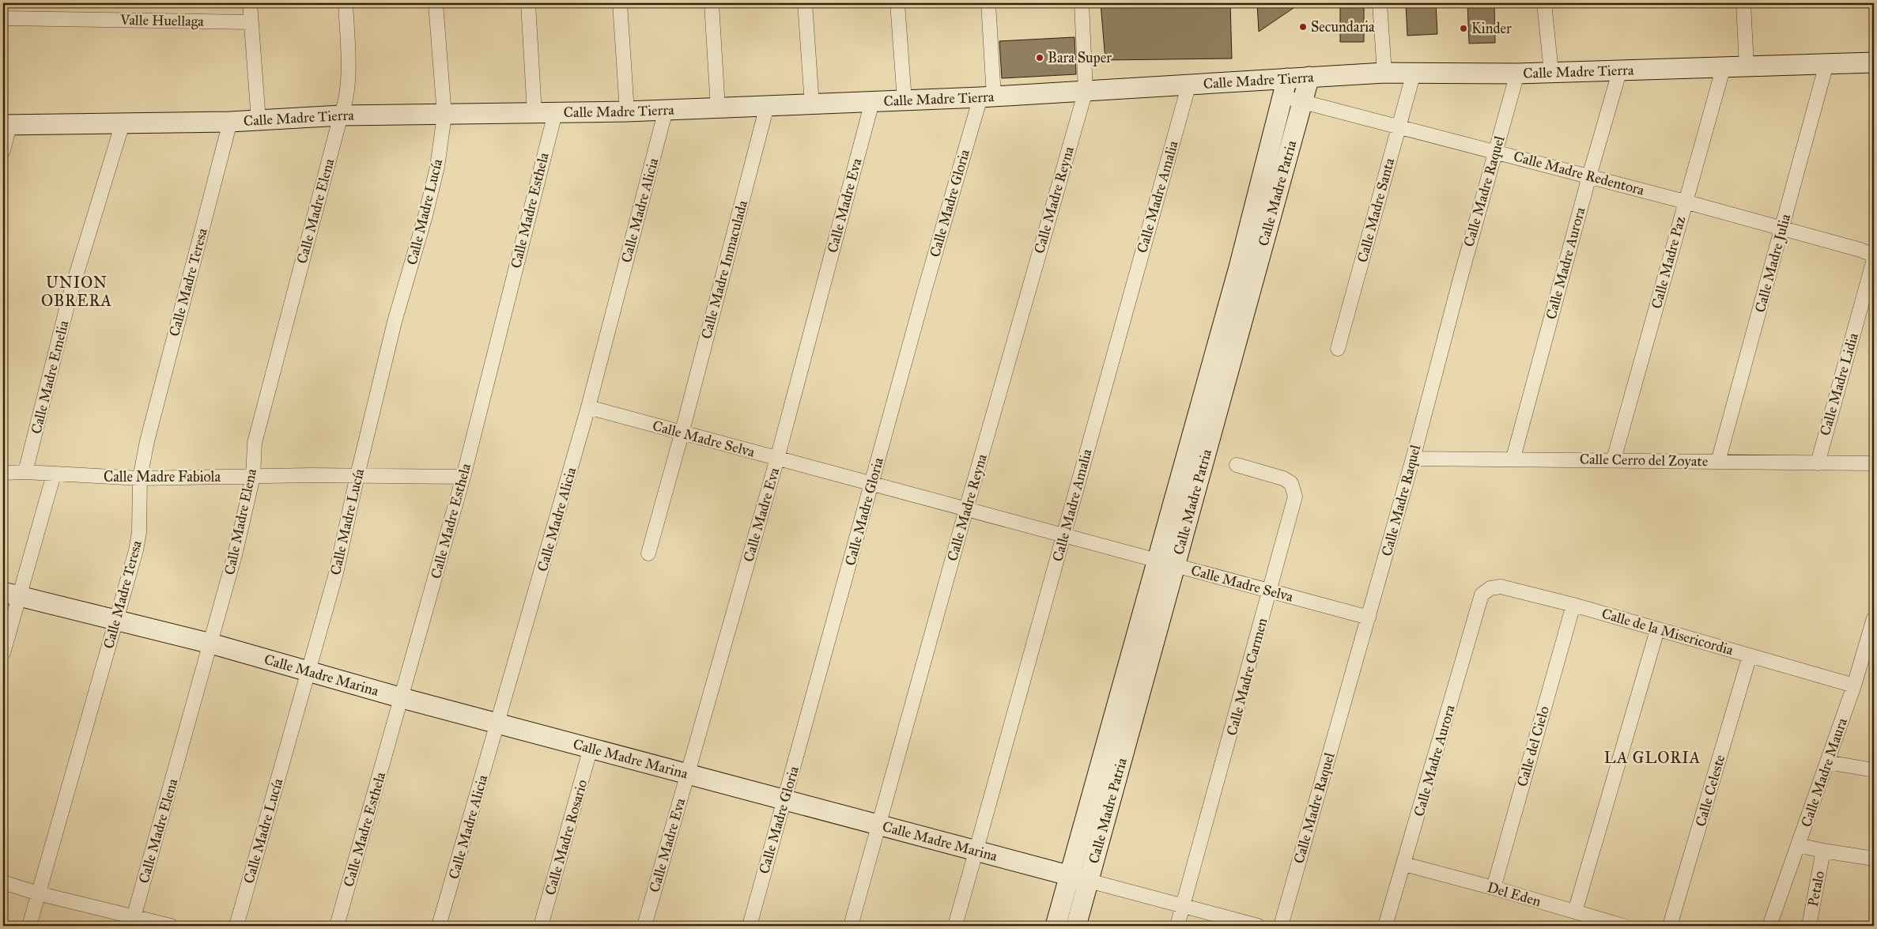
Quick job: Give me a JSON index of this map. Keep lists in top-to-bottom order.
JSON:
{
  "streets": {
    "street": [
      "Valle Huellaga",
      "Calle Madre Tierra",
      "Calle Madre Redentora",
      "Calle Madre Raquel",
      "Calle Madre Patria",
      "Calle Madre Amalia",
      "Calle Madre Reyna",
      "Calle Madre Gloria",
      "Calle Madre Eva",
      "Calle Madre Esthela",
      "Calle Madre Alicia",
      "Calle Madre Santa",
      "Calle Madre Elena",
      "Calle Madre Lucía",
      "Calle Madre Paz",
      "Calle Madre Aurora",
      "Calle Madre Julia",
      "Calle Madre Inmaculada",
      "Calle Madre Teresa",
      "Calle Madre Emelia",
      "Calle Madre Lidia",
      "Calle Madre Selva",
      "Calle Cerro del Zoyate",
      "Calle Madre Fabiola",
      "Calle de la Misericordia",
      "Calle Madre Marina",
      "Calle Madre Carmen",
      "Calle del Cielo",
      "Calle Madre Maura",
      "Calle Celeste",
      "Calle Madre Rosario",
      "Petalo",
      "Del Eden"
    ]
  },
  "crossings": [
    ["Calle Madre Tierra", "Calle Madre Redentora"],
    ["Calle Madre Tierra", "Calle Madre Raquel"],
    ["Calle Madre Tierra", "Calle Madre Patria"],
    ["Calle Madre Tierra", "Calle Madre Amalia"],
    ["Calle Madre Tierra", "Calle Madre Reyna"],
    ["Calle Madre Tierra", "Calle Madre Gloria"],
    ["Calle Madre Tierra", "Calle Madre Eva"],
    ["Calle Madre Tierra", "Calle Madre Esthela"],
    ["Calle Madre Tierra", "Calle Madre Alicia"],
    ["Calle Madre Tierra", "Calle Madre Santa"],
    ["Calle Madre Tierra", "Calle Madre Elena"],
    ["Calle Madre Tierra", "Calle Madre Lucía"],
    ["Calle Madre Tierra", "Calle Madre Paz"],
    ["Calle Madre Tierra", "Calle Madre Aurora"],
    ["Calle Madre Tierra", "Calle Madre Julia"],
    ["Calle Madre Tierra", "Calle Madre Inmaculada"],
    ["Calle Madre Tierra", "Calle Madre Teresa"],
    ["Calle Madre Tierra", "Calle Madre Emelia"],
    ["Calle Madre Redentora", "Calle Madre Raquel"],
    ["Calle Madre Redentora", "Calle Madre Patria"],
    ["Calle Madre Redentora", "Calle Madre Santa"],
    ["Calle Madre Redentora", "Calle Madre Paz"],
    ["Calle Madre Redentora", "Calle Madre Aurora"],
    ["Calle Madre Redentora", "Calle Madre Julia"],
    ["Calle Madre Raquel", "Calle Madre Selva"],
    ["Calle Madre Raquel", "Calle Cerro del Zoyate"],
    ["Calle Madre Patria", "Calle Madre Selva"],
    ["Calle Madre Patria", "Calle Madre Marina"],
    ["Calle Madre Amalia", "Calle Madre Selva"],
    ["Calle Madre Amalia", "Calle Madre Marina"],
    ["Calle Madre Reyna", "Calle Madre Selva"],
    ["Calle Madre Reyna", "Calle Madre Marina"],
    ["Calle Madre Gloria", "Calle Madre Selva"],
    ["Calle Madre Gloria", "Calle Madre Marina"],
    ["Calle Madre Eva", "Calle Madre Selva"],
    ["Calle Madre Eva", "Calle Madre Marina"],
    ["Calle Madre Esthela", "Calle Madre Fabiola"],
    ["Calle Madre Esthela", "Calle Madre Marina"],
    ["Calle Madre Alicia", "Calle Madre Selva"],
    ["Calle Madre Alicia", "Calle Madre Marina"],
    ["Calle Madre Elena", "Calle Madre Fabiola"],
    ["Calle Madre Elena", "Calle Madre Marina"],
    ["Calle Madre Lucía", "Calle Madre Fabiola"],
    ["Calle Madre Lucía", "Calle Madre Marina"],
    ["Calle Madre Paz", "Calle Cerro del Zoyate"],
    ["Calle Madre Aurora", "Calle Cerro del Zoyate"],
    ["Calle Madre Aurora", "Calle de la Misericordia"],
    ["Calle Madre Aurora", "Del Eden"],
    ["Calle Madre Julia", "Calle Cerro del Zoyate"],
    ["Calle Madre Inmaculada", "Calle Madre Selva"],
    ["Calle Madre Teresa", "Calle Madre Fabiola"],
    ["Calle Madre Teresa", "Calle Madre Marina"],
    ["Calle Madre Emelia", "Calle Madre Fabiola"],
    ["Calle Madre Lidia", "Calle Cerro del Zoyate"],
    ["Calle Madre Selva", "Calle Madre Carmen"],
    ["Calle de la Misericordia", "Calle del Cielo"],
    ["Calle de la Misericordia", "Calle Madre Maura"],
    ["Calle de la Misericordia", "Calle Celeste"],
    ["Calle Madre Marina", "Calle Madre Carmen"],
    ["Calle Madre Marina", "Calle Madre Rosario"],
    ["Calle del Cielo", "Del Eden"]
  ],
  "districts": ["UNION OBRERA", "LA GLORIA"],
  "places": ["Secundaria", "Kinder", "Bara Super"]
}
